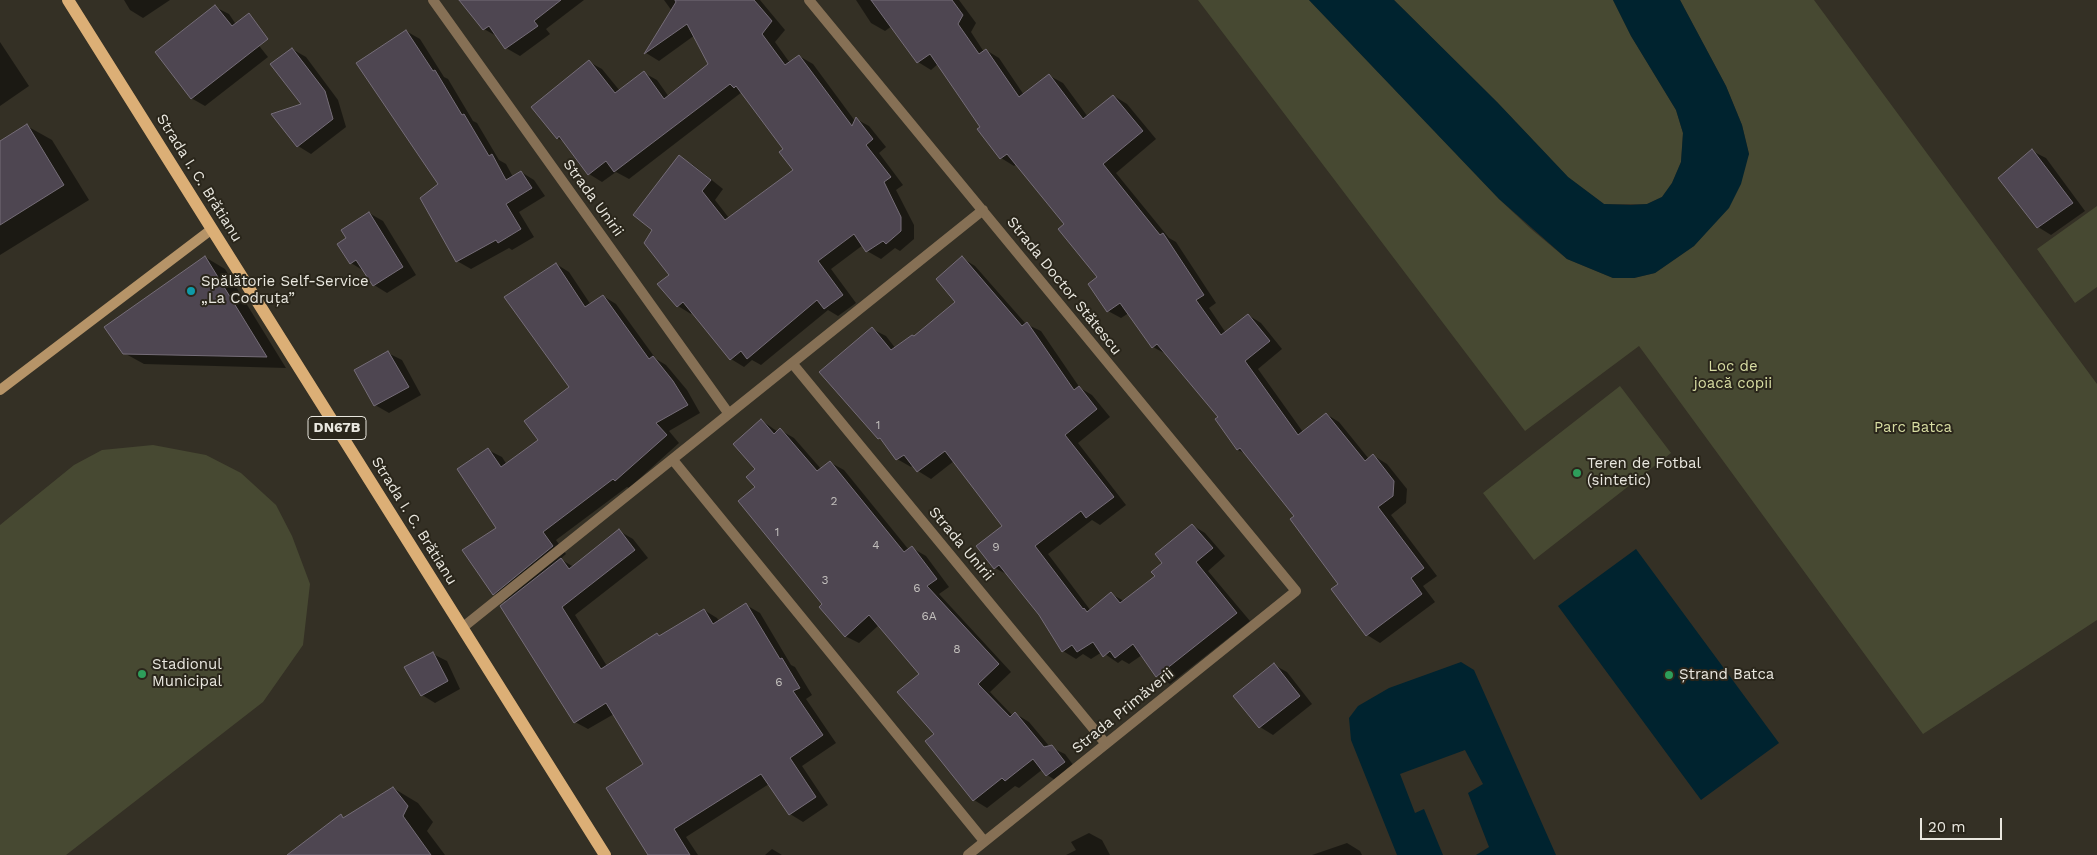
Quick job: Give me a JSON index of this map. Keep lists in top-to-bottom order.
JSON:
{
  "streets": {
    "main road": ["Strada I. C. Brătianu", "DN67B"],
    "street": ["Strada Unirii", "Strada Doctor Stătescu", "Strada Primăverii"]
  },
  "crossings": [
    ["Strada Unirii", "Strada Primăverii"],
    ["Strada Doctor Stătescu", "Strada Primăverii"]
  ],
  "parks": ["Loc de joacă copii", "Parc Batca"],
  "places": [
    "Spălătorie Self-Service „La Codruța”",
    "Teren de Fotbal (sintetic)",
    "Stadionul Municipal",
    "Ștrand Batca"
  ],
  "house_numbers": [
    "1",
    "2",
    "1",
    "4",
    "9",
    "3",
    "6",
    "6A",
    "8",
    "6"
  ],
  "scale_bar": "20 m"
}
